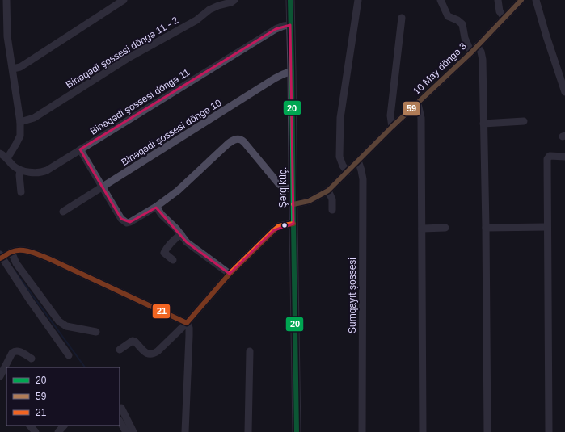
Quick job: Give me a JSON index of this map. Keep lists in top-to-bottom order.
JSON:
{
  "streets": {
    "street": [
      "Binəqədi şossesi döngə 11 - 2",
      "10 May döngə 3",
      "Binəqədi şossesi döngə 11",
      "Binəqədi şossesi döngə 10",
      "Şərq küç.",
      "Sumqayıt şossesi"
    ]
  },
  "crossings": [
    ["10 May döngə 3", "Şərq küç."],
    ["10 May döngə 3", "Sumqayıt şossesi"],
    ["Binəqədi şossesi döngə 11", "Şərq küç."],
    ["Binəqədi şossesi döngə 10", "Şərq küç."]
  ],
  "lines": ["transit line 20", "transit line 59", "transit line 21"],
  "legend": ["20", "59", "21"]
}
